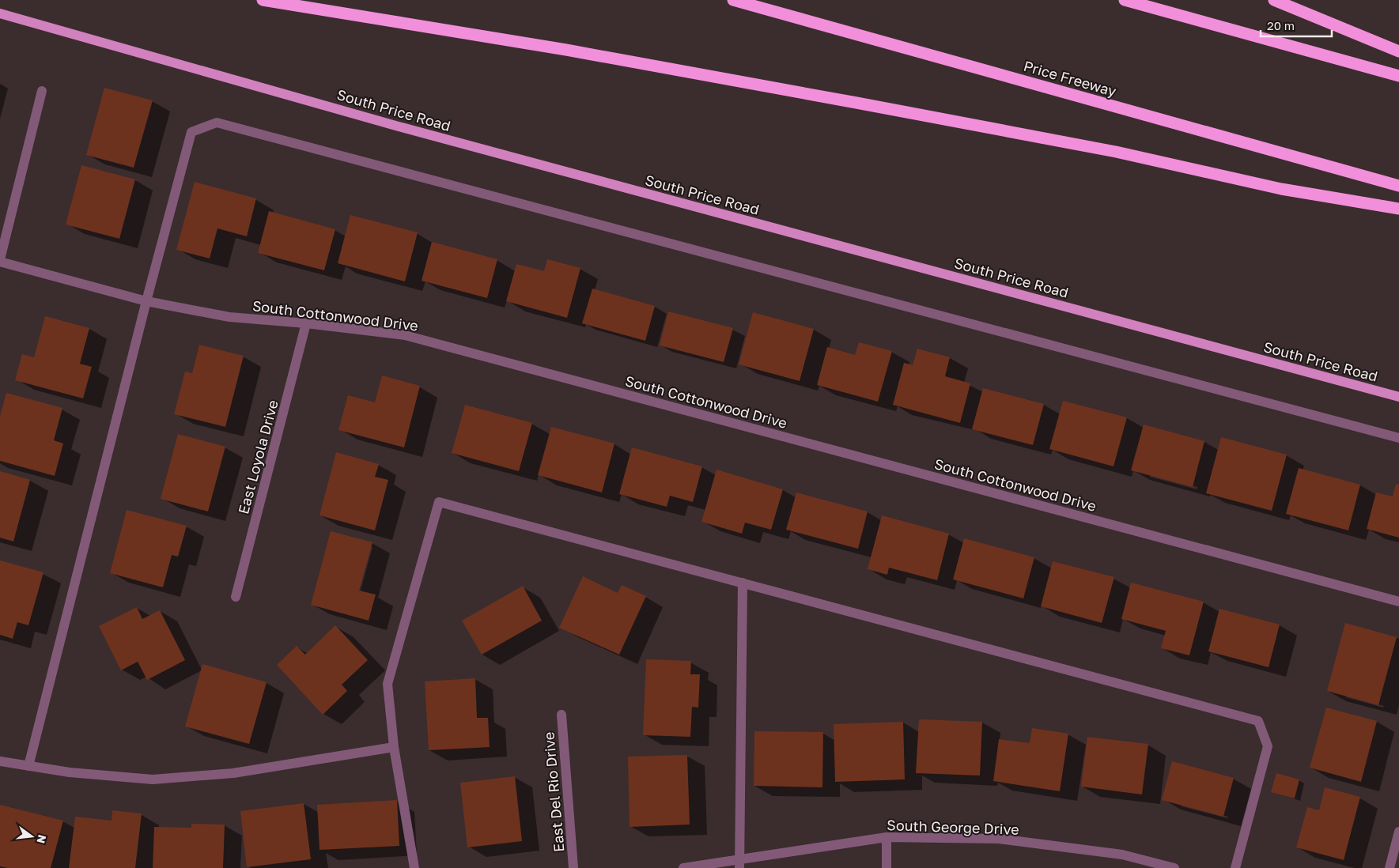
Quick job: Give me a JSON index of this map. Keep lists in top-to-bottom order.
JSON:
{
  "streets": {
    "highway": ["Price Freeway"],
    "main road": ["South Price Road"],
    "street": [
      "South Cottonwood Drive",
      "East Loyola Drive",
      "East Del Rio Drive",
      "South George Drive"
    ]
  },
  "crossings": [
    ["South Cottonwood Drive", "East Loyola Drive"]
  ],
  "scale_bar": "20 m",
  "north": "right"
}
